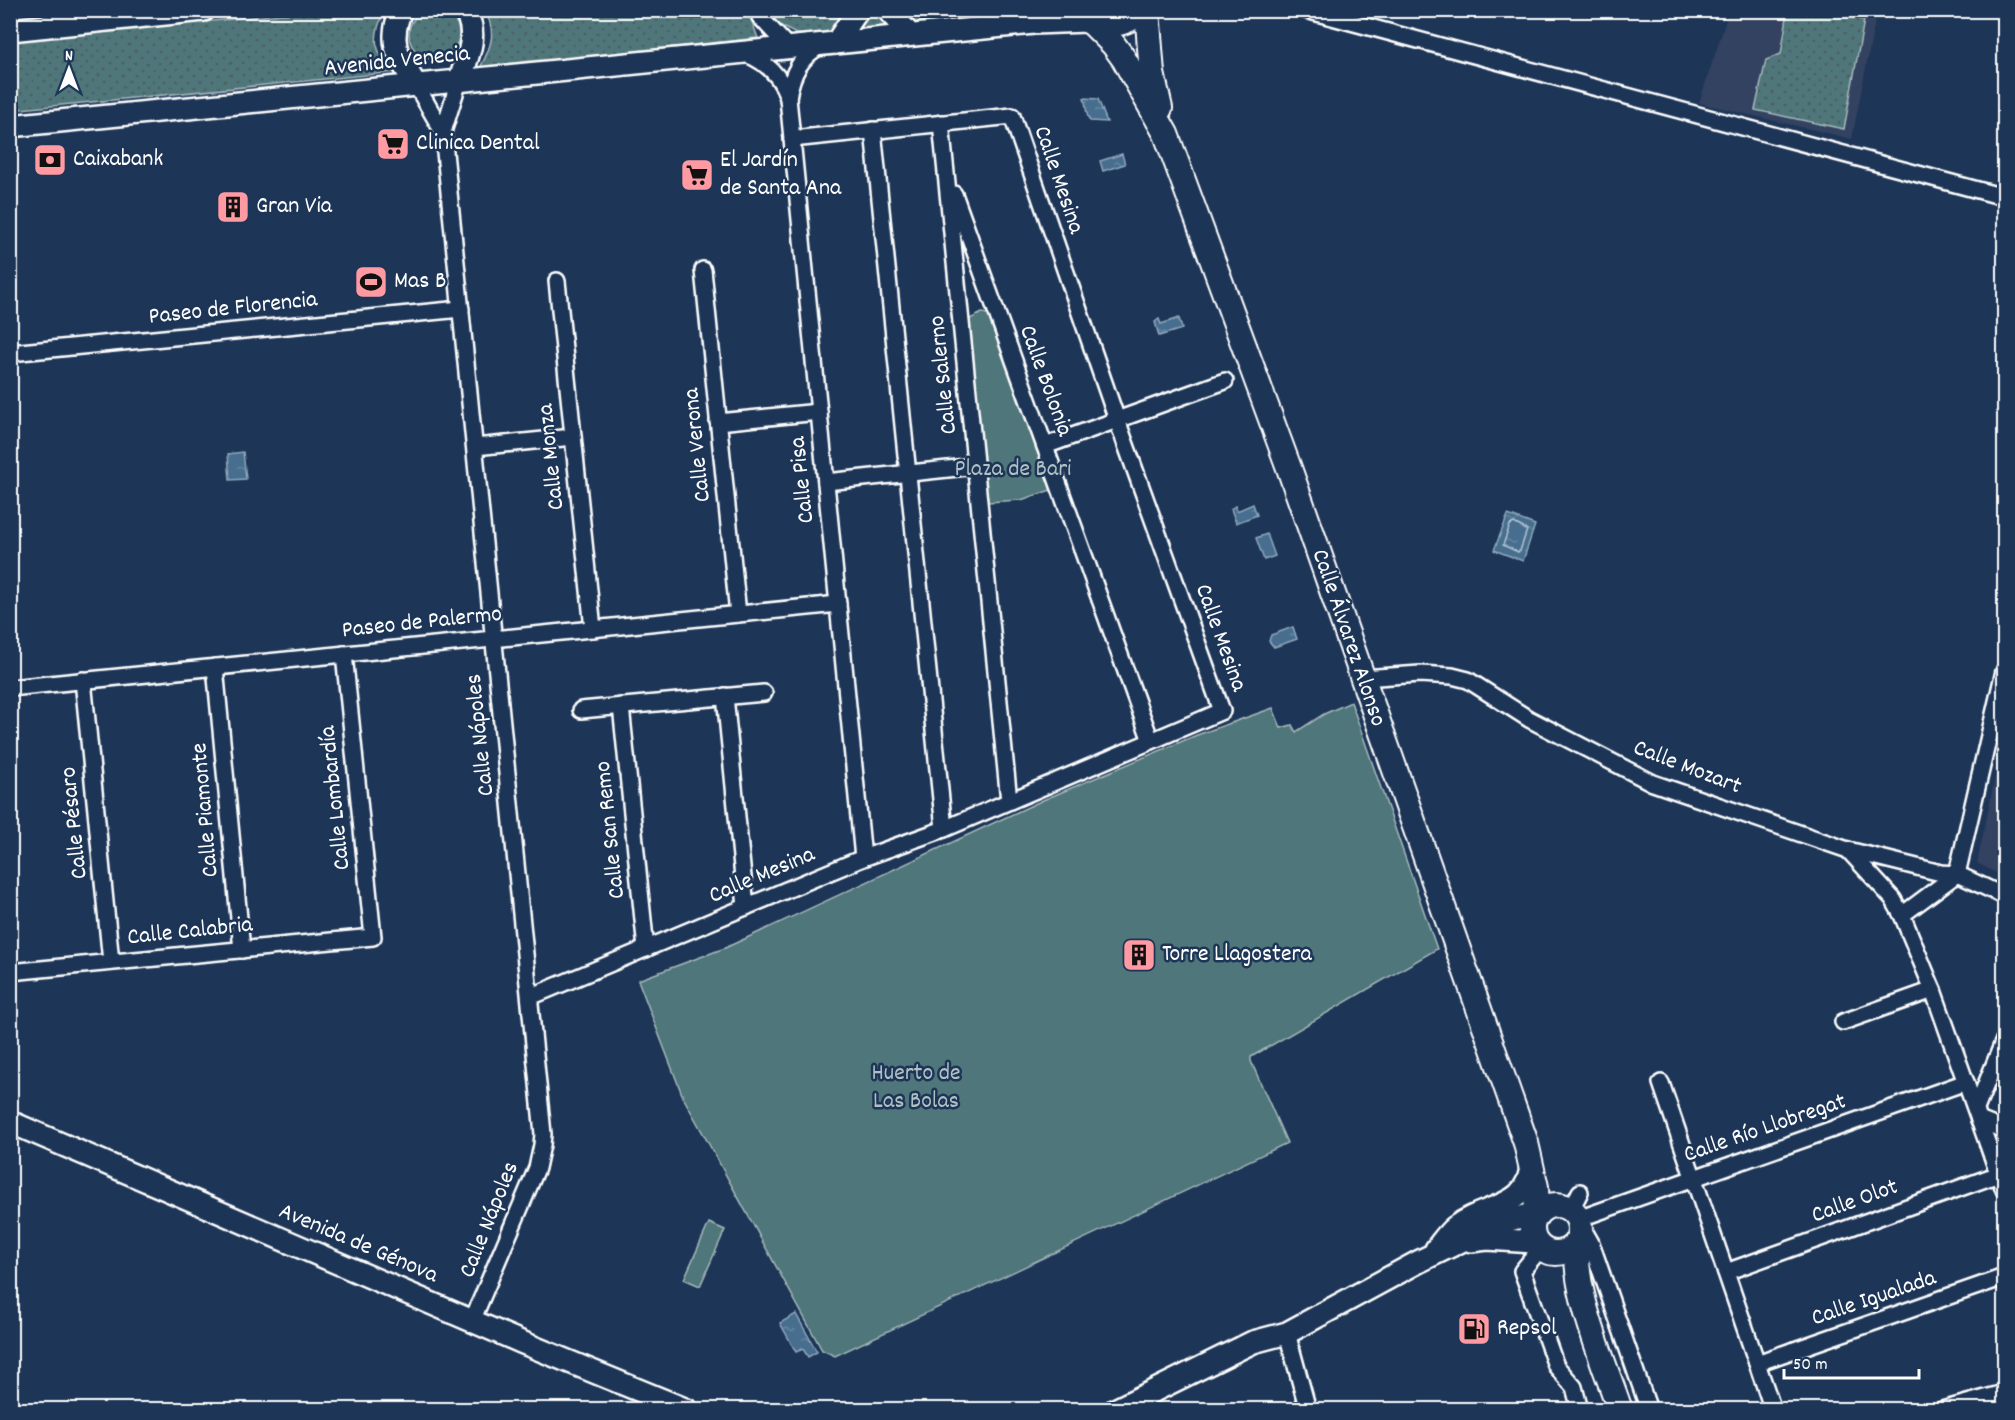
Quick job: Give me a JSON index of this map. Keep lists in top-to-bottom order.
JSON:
{
  "streets": {
    "main road": ["Calle Álvarez Alonso"],
    "street": [
      "Avenida Venecia",
      "Calle Mesina",
      "Paseo de Florencia",
      "Calle Salerno",
      "Calle Bolonia",
      "Calle Verona",
      "Calle Monza",
      "Calle Pisa",
      "Paseo de Palermo",
      "Calle Nápoles",
      "Calle Mozart",
      "Calle Lombardía",
      "Calle Piamonte",
      "Calle Pésaro",
      "Calle San Remo",
      "Calle Calabria",
      "Calle Río Llobregat",
      "Calle Olot",
      "Avenida de Génova",
      "Calle Igualada"
    ]
  },
  "crossings": [
    ["Avenida Venecia", "Calle Pisa"],
    ["Avenida Venecia", "Calle Álvarez Alonso"],
    ["Avenida Venecia", "Calle Nápoles"],
    ["Calle Mesina", "Calle Salerno"],
    ["Calle Mesina", "Calle Bolonia"],
    ["Calle Mesina", "Calle Pisa"],
    ["Calle Mesina", "Calle Nápoles"],
    ["Calle Mesina", "Calle San Remo"],
    ["Paseo de Florencia", "Calle Nápoles"],
    ["Calle Salerno", "Calle Bolonia"],
    ["Calle Verona", "Paseo de Palermo"],
    ["Calle Monza", "Paseo de Palermo"],
    ["Calle Pisa", "Paseo de Palermo"],
    ["Paseo de Palermo", "Calle Nápoles"],
    ["Paseo de Palermo", "Calle Lombardía"],
    ["Paseo de Palermo", "Calle Piamonte"],
    ["Paseo de Palermo", "Calle Pésaro"],
    ["Calle Álvarez Alonso", "Calle Mozart"],
    ["Calle Álvarez Alonso", "Calle Río Llobregat"],
    ["Calle Nápoles", "Avenida de Génova"],
    ["Calle Lombardía", "Calle Calabria"],
    ["Calle Piamonte", "Calle Calabria"],
    ["Calle Pésaro", "Calle Calabria"]
  ],
  "parks": ["Plaza de Bari", "Huerto de Las Bolas"],
  "places": {
    "supermarket": ["Clinica Dental", "El Jardín de Santa Ana"],
    "bank": ["Caixabank"],
    "building": ["Gran Via", "Torre Llagostera"],
    "sports": ["Mas B"],
    "fuel station": ["Repsol"]
  },
  "scale_bar": "50 m",
  "north": "top"
}
